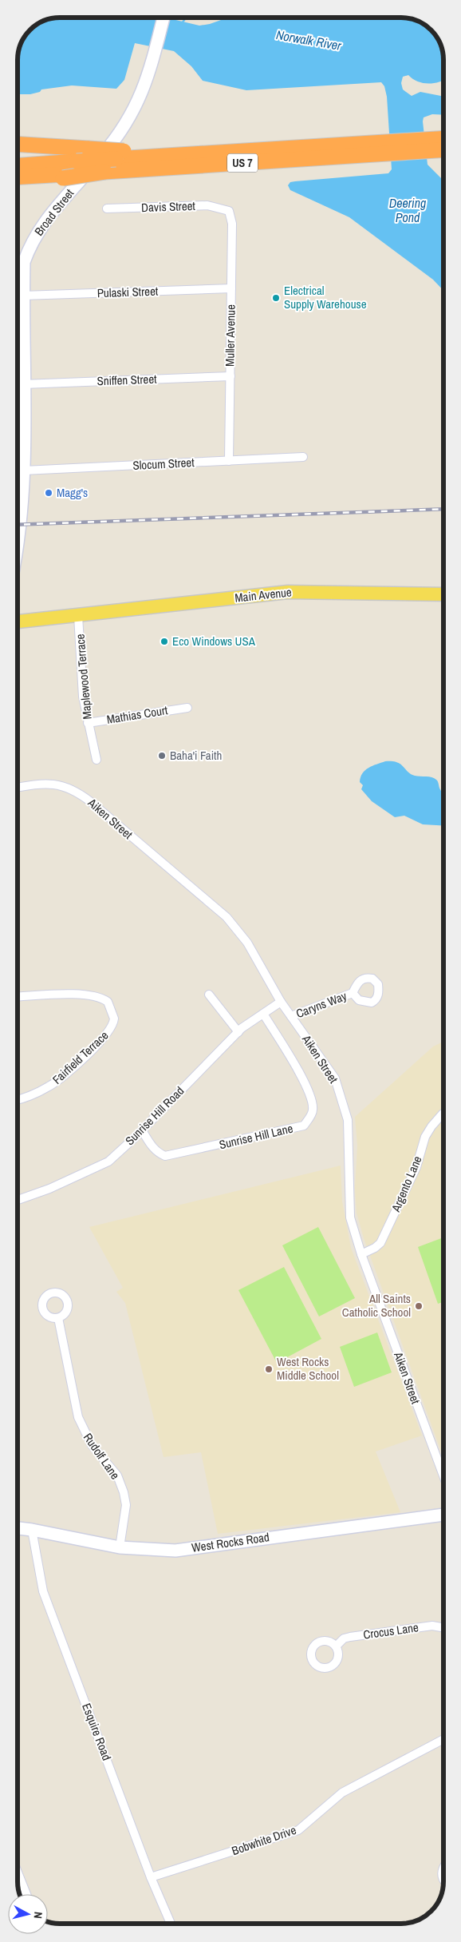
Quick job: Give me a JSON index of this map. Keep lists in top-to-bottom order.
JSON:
{
  "streets": {
    "highway": ["US 7"],
    "main road": ["Main Avenue"],
    "street": [
      "Davis Street",
      "Broad Street",
      "Pulaski Street",
      "Muller Avenue",
      "Sniffen Street",
      "Slocum Street",
      "Maplewood Terrace",
      "Mathias Court",
      "Aiken Street",
      "Caryns Way",
      "Fairfield Terrace",
      "Sunrise Hill Road",
      "Sunrise Hill Lane",
      "Argento Lane",
      "Rudolf Lane",
      "West Rocks Road",
      "Crocus Lane",
      "Esquire Road",
      "Bobwhite Drive"
    ]
  },
  "crossings": [
    ["Davis Street", "Muller Avenue"],
    ["Broad Street", "Pulaski Street"],
    ["Broad Street", "Sniffen Street"],
    ["Broad Street", "Slocum Street"],
    ["Pulaski Street", "Muller Avenue"],
    ["Muller Avenue", "Sniffen Street"],
    ["Muller Avenue", "Slocum Street"],
    ["Main Avenue", "Maplewood Terrace"],
    ["Maplewood Terrace", "Mathias Court"],
    ["Aiken Street", "Caryns Way"],
    ["Aiken Street", "Sunrise Hill Road"],
    ["Aiken Street", "Argento Lane"],
    ["Sunrise Hill Road", "Sunrise Hill Lane"],
    ["Rudolf Lane", "West Rocks Road"],
    ["West Rocks Road", "Esquire Road"],
    ["Esquire Road", "Bobwhite Drive"]
  ],
  "water": ["Norwalk River", "Deering Pond"],
  "places": [
    "Electrical Supply Warehouse",
    "Magg's",
    "Eco Windows USA",
    "Baha'i Faith",
    "All Saints Catholic School",
    "West Rocks Middle School"
  ],
  "north": "right"
}
